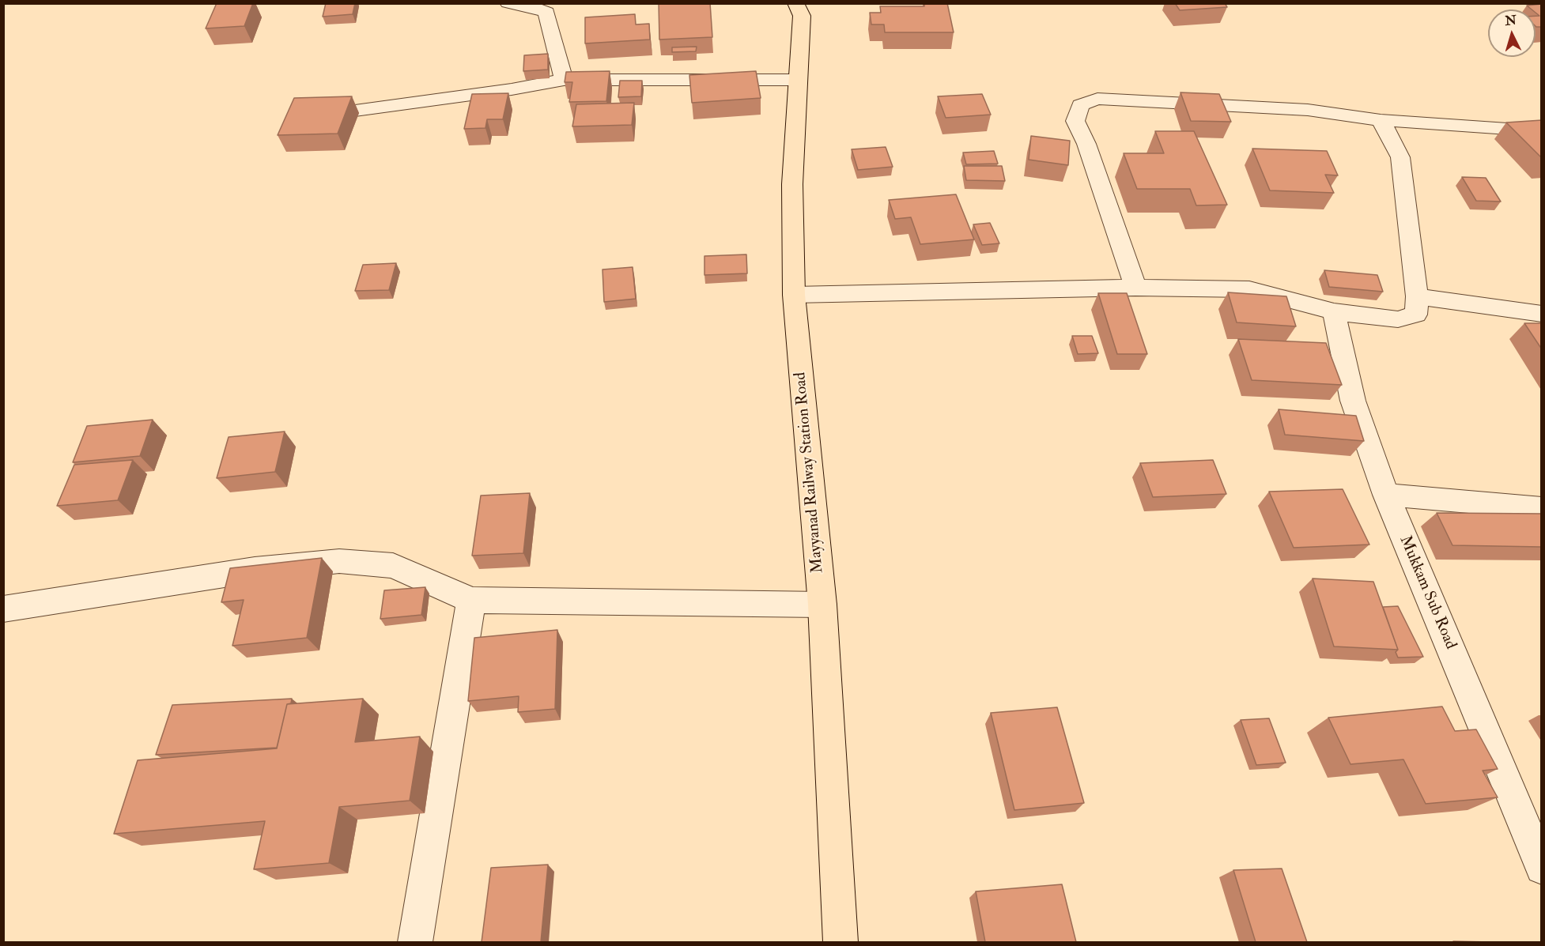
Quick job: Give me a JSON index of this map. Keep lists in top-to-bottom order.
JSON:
{
  "streets": {
    "main road": ["Mayyanad Railway Station Road"],
    "street": ["Mukkam Sub Road"]
  },
  "north": "top"
}
